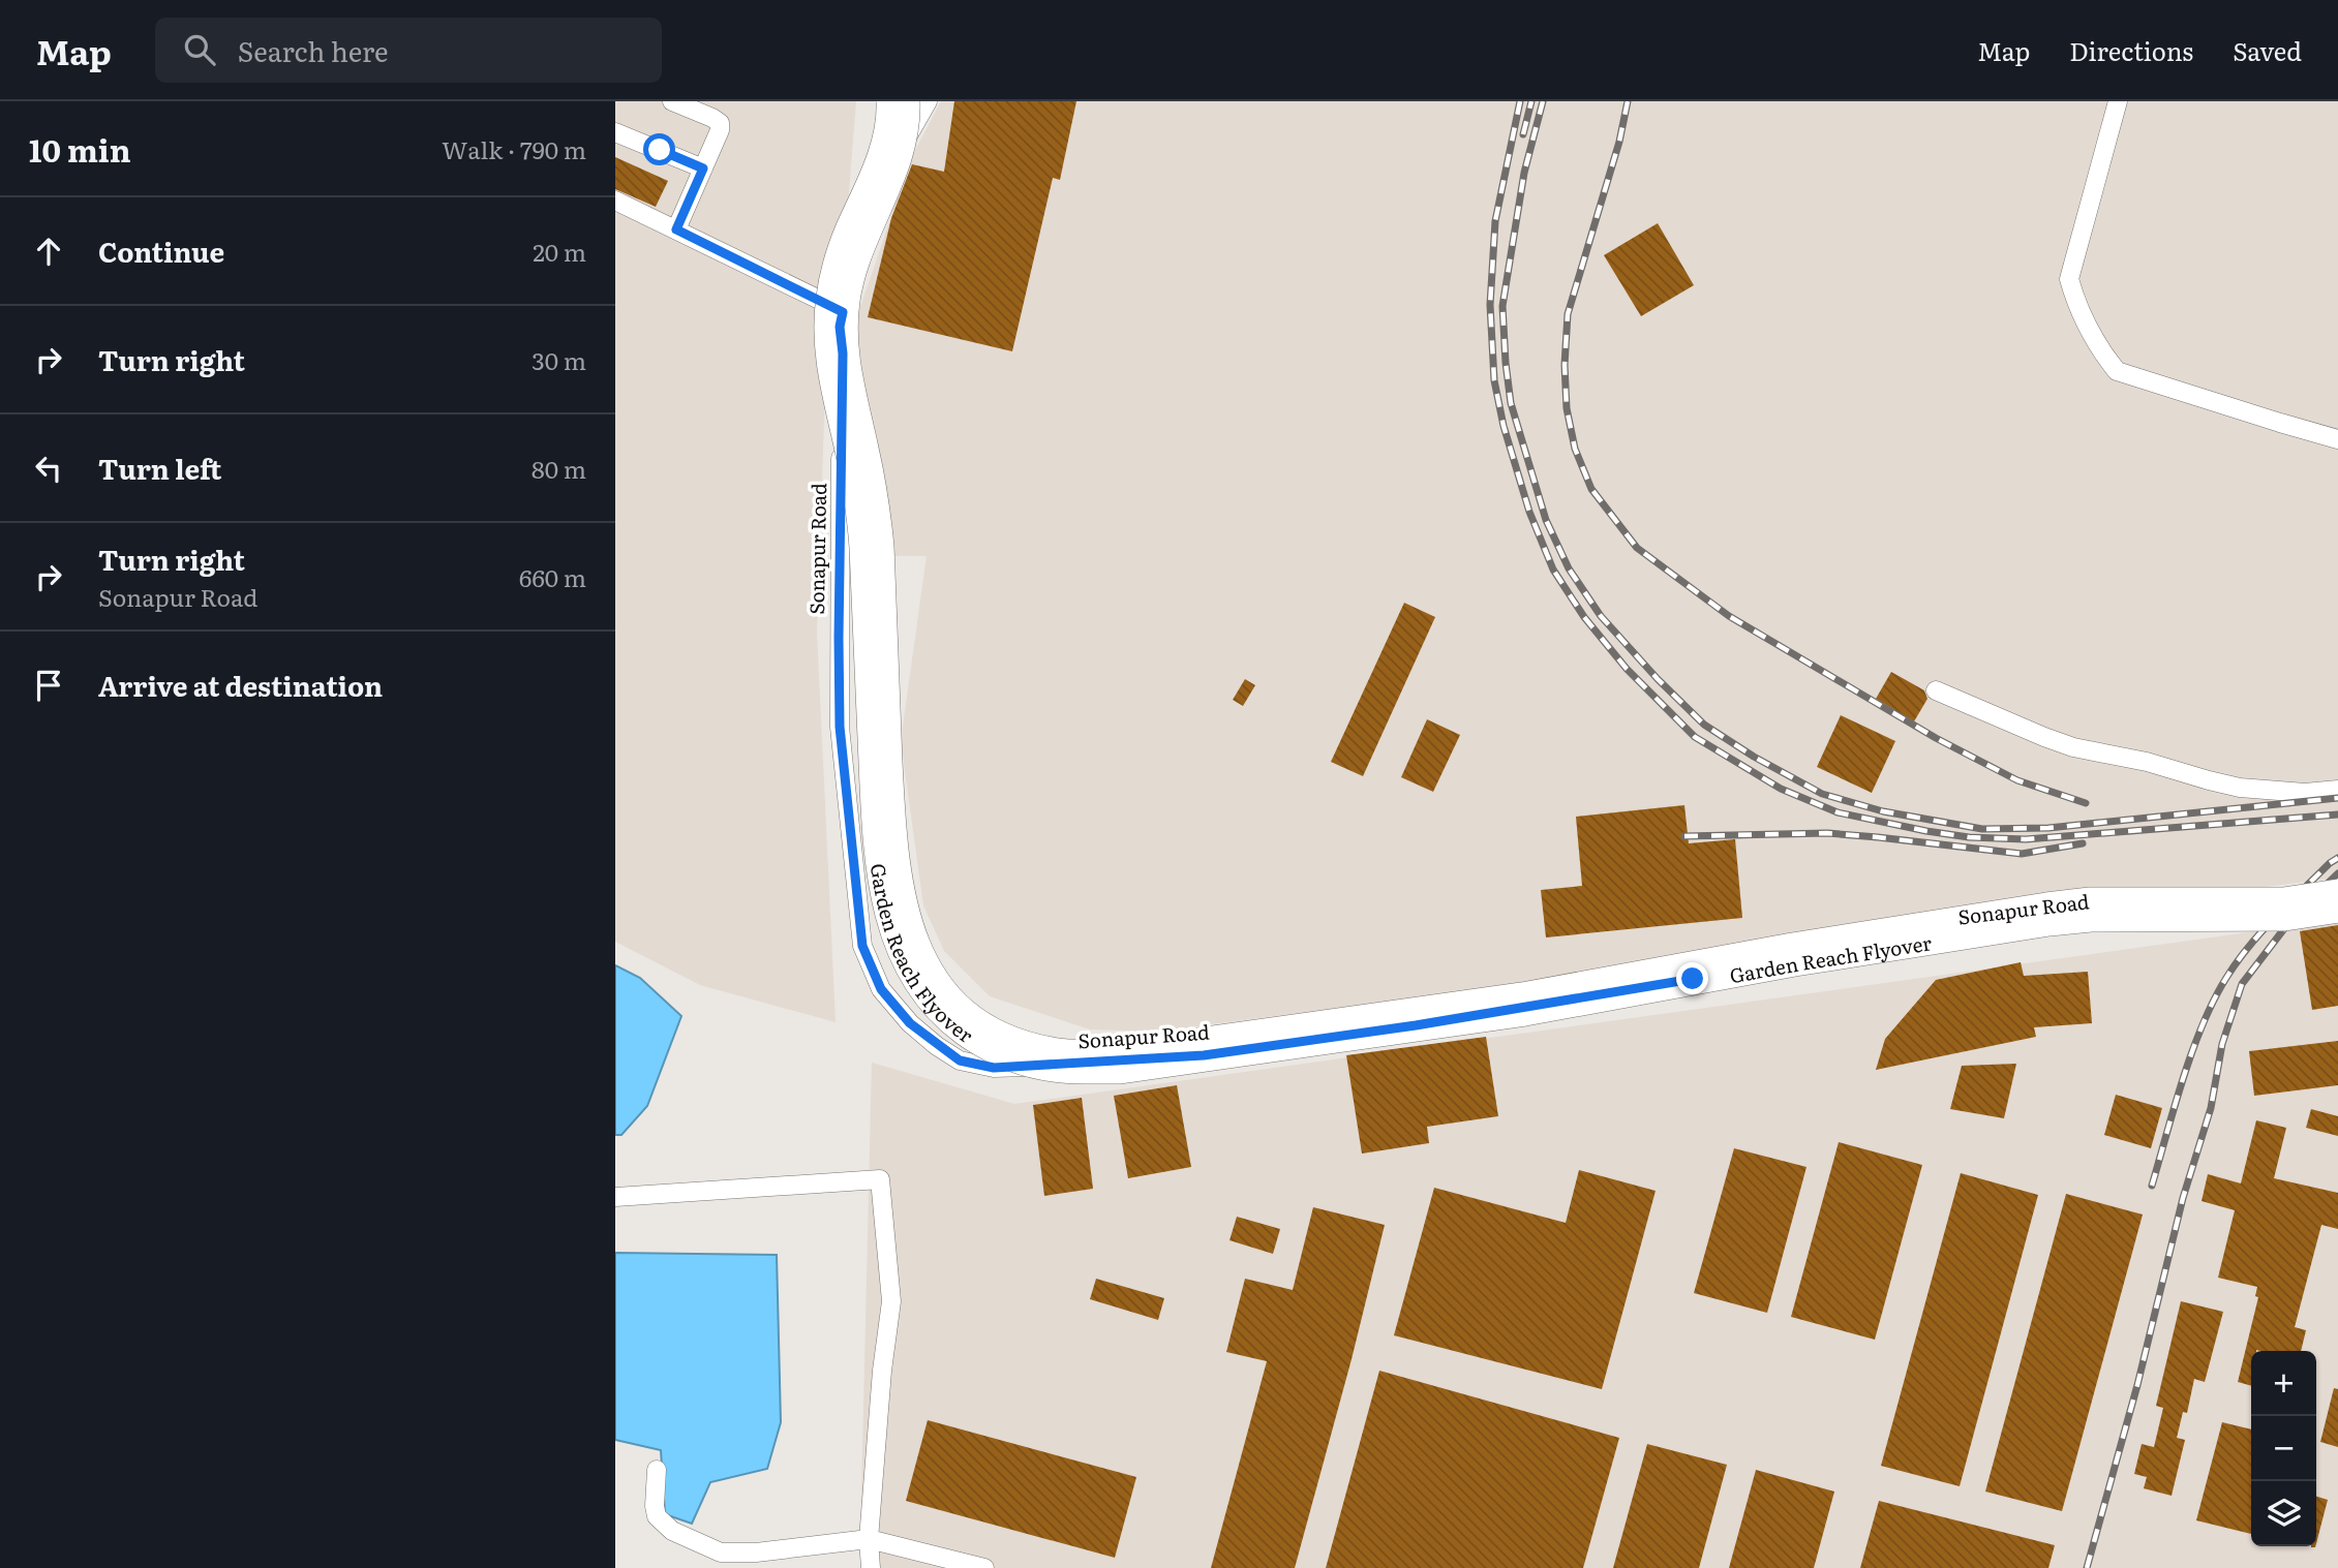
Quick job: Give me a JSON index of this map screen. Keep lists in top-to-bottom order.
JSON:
{
  "streets": {
    "main road": ["Garden Reach Flyover"],
    "street": ["Sonapur Road"]
  },
  "page": {
    "header": "Map",
    "search": "Search here",
    "nav": ["Map", "Directions", "Saved"],
    "heading": ["10 min", "Walk · 790 m"],
    "list": [
      ["Continue", "20 m"],
      ["Turn right", "30 m"],
      ["Turn left", "80 m"],
      ["Turn right", "Sonapur Road", "660 m"],
      "Arrive at destination"
    ],
    "map_buttons": ["+", "−"]
  }
}
